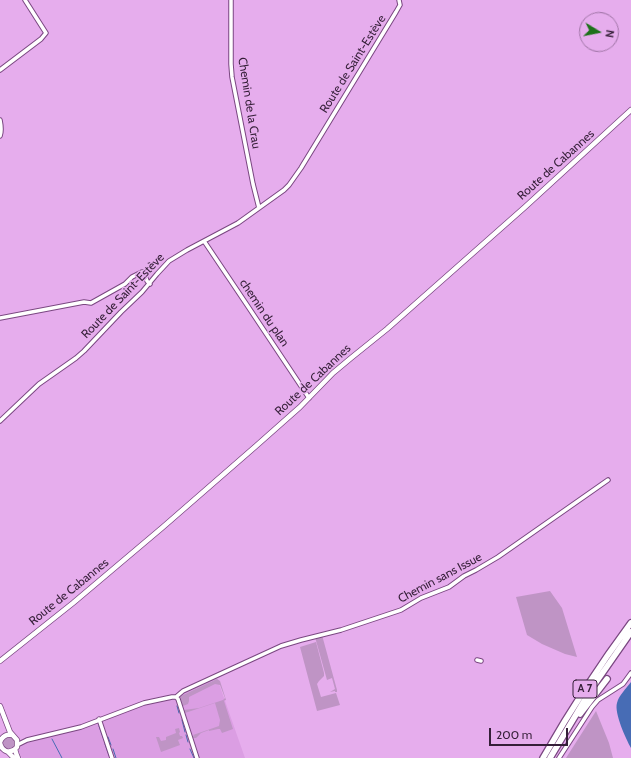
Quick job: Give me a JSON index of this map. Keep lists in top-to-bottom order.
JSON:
{
  "streets": {
    "highway": ["A 7"],
    "main road": ["Route de Cabannes"],
    "street": [
      "Route de Saint-Estève",
      "Chemin de la Crau",
      "chemin du plan",
      "Chemin sans Issue"
    ]
  },
  "crossings": [
    ["Route de Saint-Estève", "Chemin de la Crau"],
    ["Route de Saint-Estève", "chemin du plan"],
    ["Route de Cabannes", "chemin du plan"]
  ],
  "scale_bar": "200 m",
  "north": "right"
}
